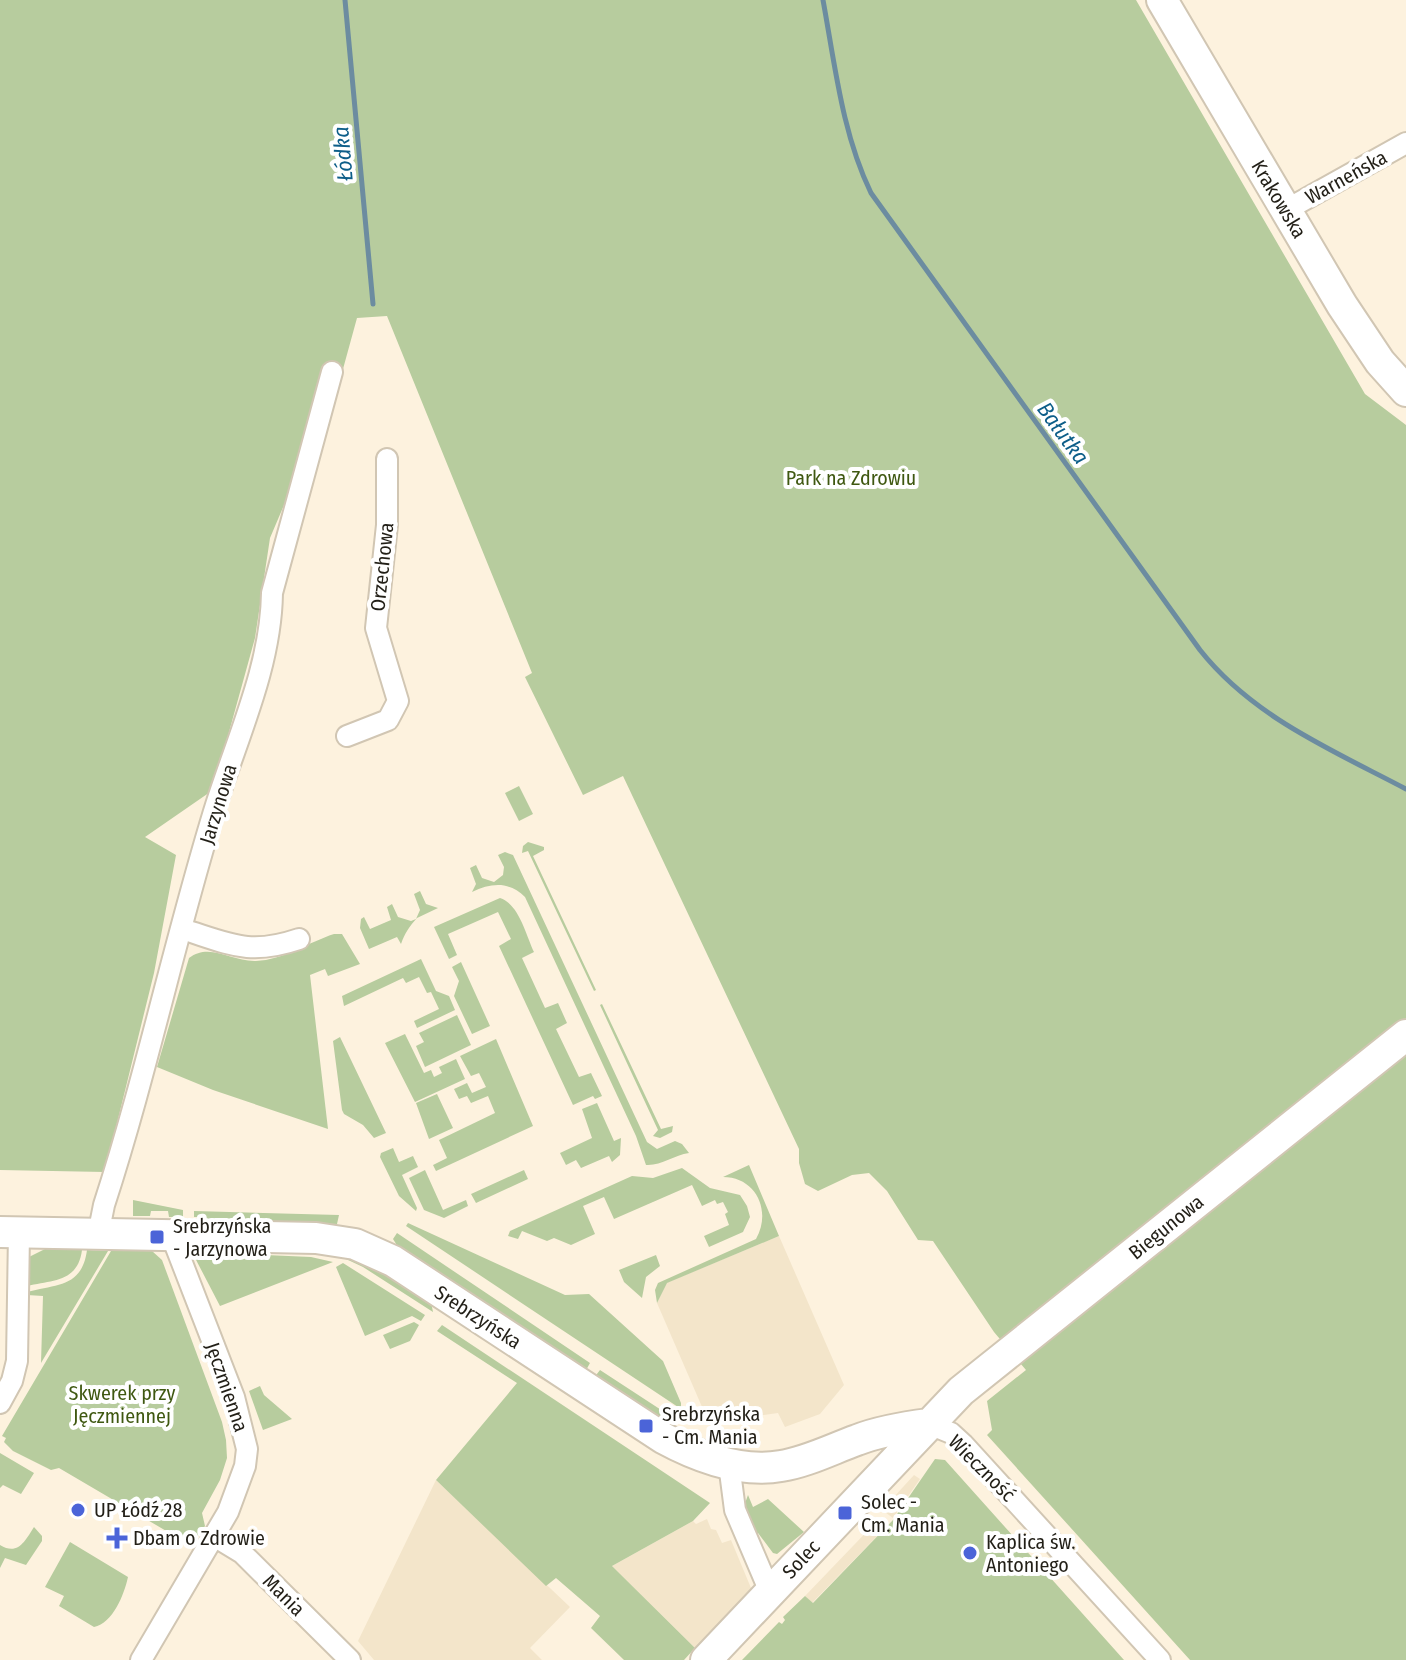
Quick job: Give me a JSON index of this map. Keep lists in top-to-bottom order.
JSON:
{
  "streets": {
    "main road": [
      "Krakowska",
      "Biegunowa",
      "Srebrzyńska",
      "Solec"
    ],
    "street": [
      "Warneńska",
      "Orzechowa",
      "Jarzynowa",
      "Jęczmienna",
      "Wieczność",
      "Mania"
    ]
  },
  "crossings": [
    ["Warneńska", "Krakowska"],
    ["Jarzynowa", "Srebrzyńska"],
    ["Biegunowa", "Srebrzyńska"],
    ["Biegunowa", "Wieczność"],
    ["Biegunowa", "Solec"],
    ["Srebrzyńska", "Jęczmienna"],
    ["Srebrzyńska", "Wieczność"],
    ["Srebrzyńska", "Solec"],
    ["Jęczmienna", "Mania"],
    ["Wieczność", "Solec"]
  ],
  "water": ["Łódka", "Bałutka"],
  "parks": ["Park na Zdrowiu", "Skwerek przy Jęczmiennej"],
  "places": {
    "transit": ["Srebrzyńska - Jarzynowa", "Srebrzyńska - Cm. Mania", "Solec - Cm. Mania"],
    "other": ["UP Łódź 28", "Kaplica św. Antoniego"],
    "health": ["Dbam o Zdrowie"]
  }
}
